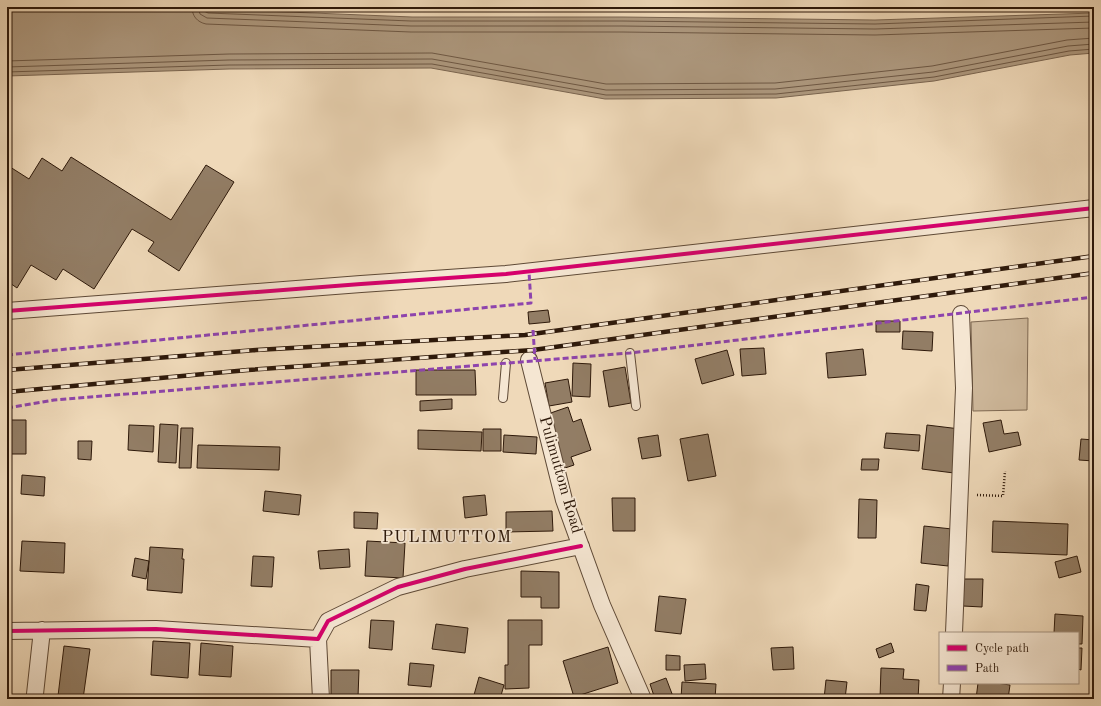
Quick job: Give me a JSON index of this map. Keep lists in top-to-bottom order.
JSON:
{
  "streets": {
    "street": ["Pulimuttom Road"]
  },
  "districts": ["PULIMUTTOM"],
  "legend": ["Cycle path", "Path"]
}
